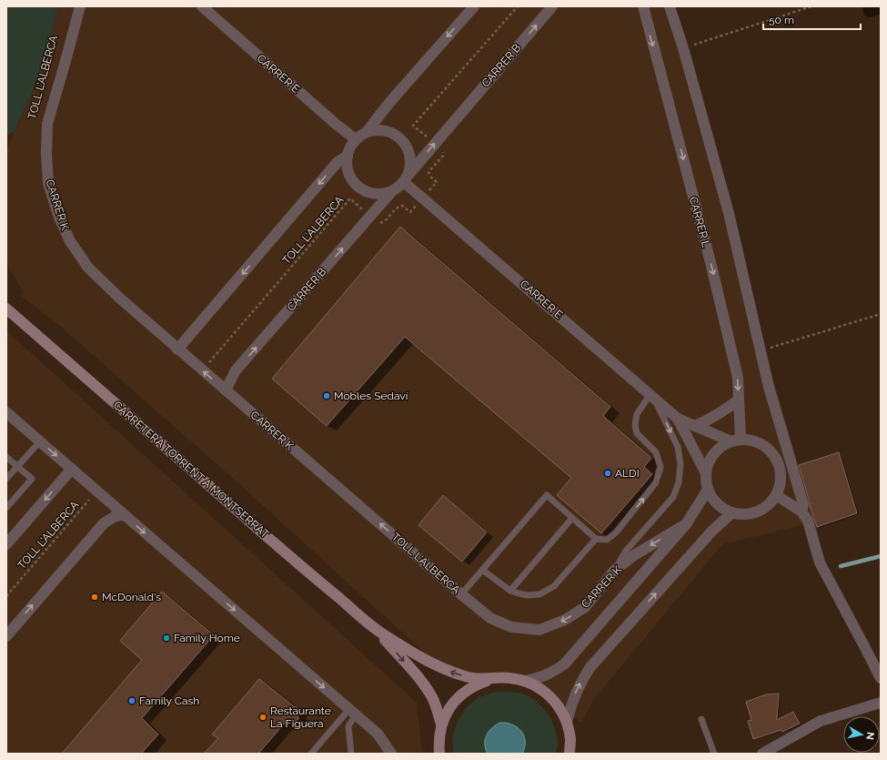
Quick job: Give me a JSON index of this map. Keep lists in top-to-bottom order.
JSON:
{
  "streets": {
    "main road": ["CARRETERA TORRENT A MONTSERRAT"],
    "street": [
      "CARRER B",
      "CARRER E",
      "CARRER K",
      "CARRER L"
    ],
    "path": ["TOLL L'ALBERCA"]
  },
  "crossings": [
    ["CARRER B", "CARRER E"],
    ["CARRER B", "TOLL L'ALBERCA"],
    ["CARRER B", "CARRER K"],
    ["CARRER E", "TOLL L'ALBERCA"],
    ["TOLL L'ALBERCA", "CARRER K"]
  ],
  "one_way": ["CARRER K"],
  "places": [
    "Mobles Sedaví",
    "ALDI",
    "McDonald's",
    "Family Home",
    "Family Cash",
    "Restaurante La Figuera"
  ],
  "scale_bar": "50 m",
  "north": "right"
}
